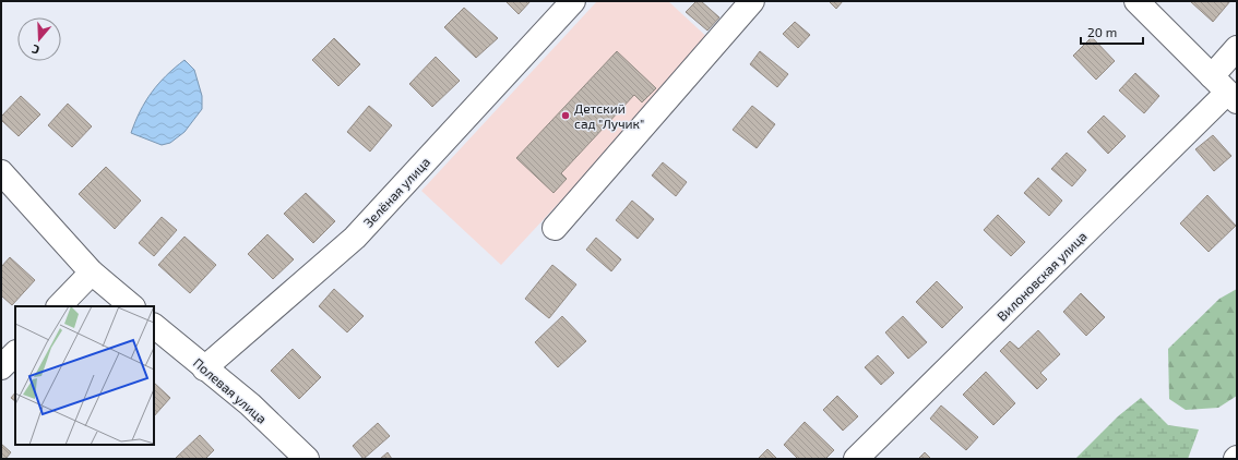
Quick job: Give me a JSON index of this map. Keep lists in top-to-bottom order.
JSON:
{
  "streets": {
    "street": ["Зелёная улица", "Вилоновская улица", "Полевая улица"]
  },
  "crossings": [
    ["Зелёная улица", "Полевая улица"]
  ],
  "places": ["Детский сад \"Лучик\""],
  "scale_bar": "20 m",
  "north": "bottom"
}
